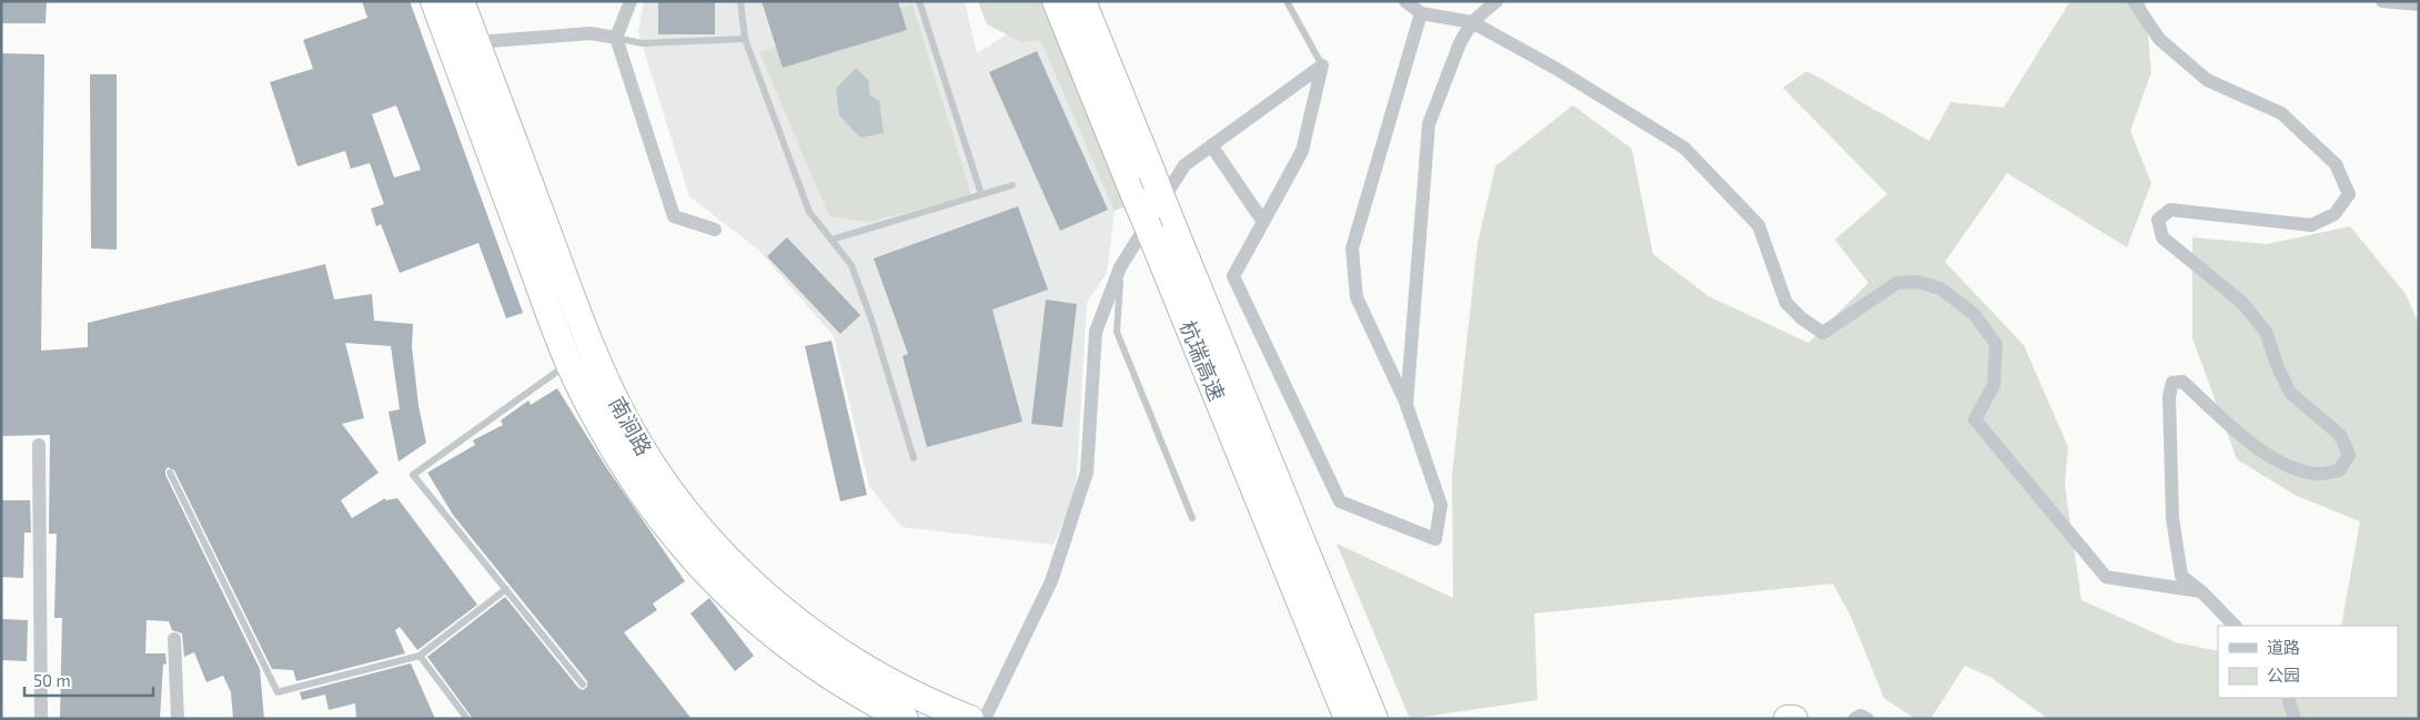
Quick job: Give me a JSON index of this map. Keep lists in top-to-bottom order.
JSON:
{
  "streets": {
    "highway": ["杭瑞高速", "南涧路"]
  },
  "legend": ["道路", "公园"],
  "scale_bar": "50 m"
}
